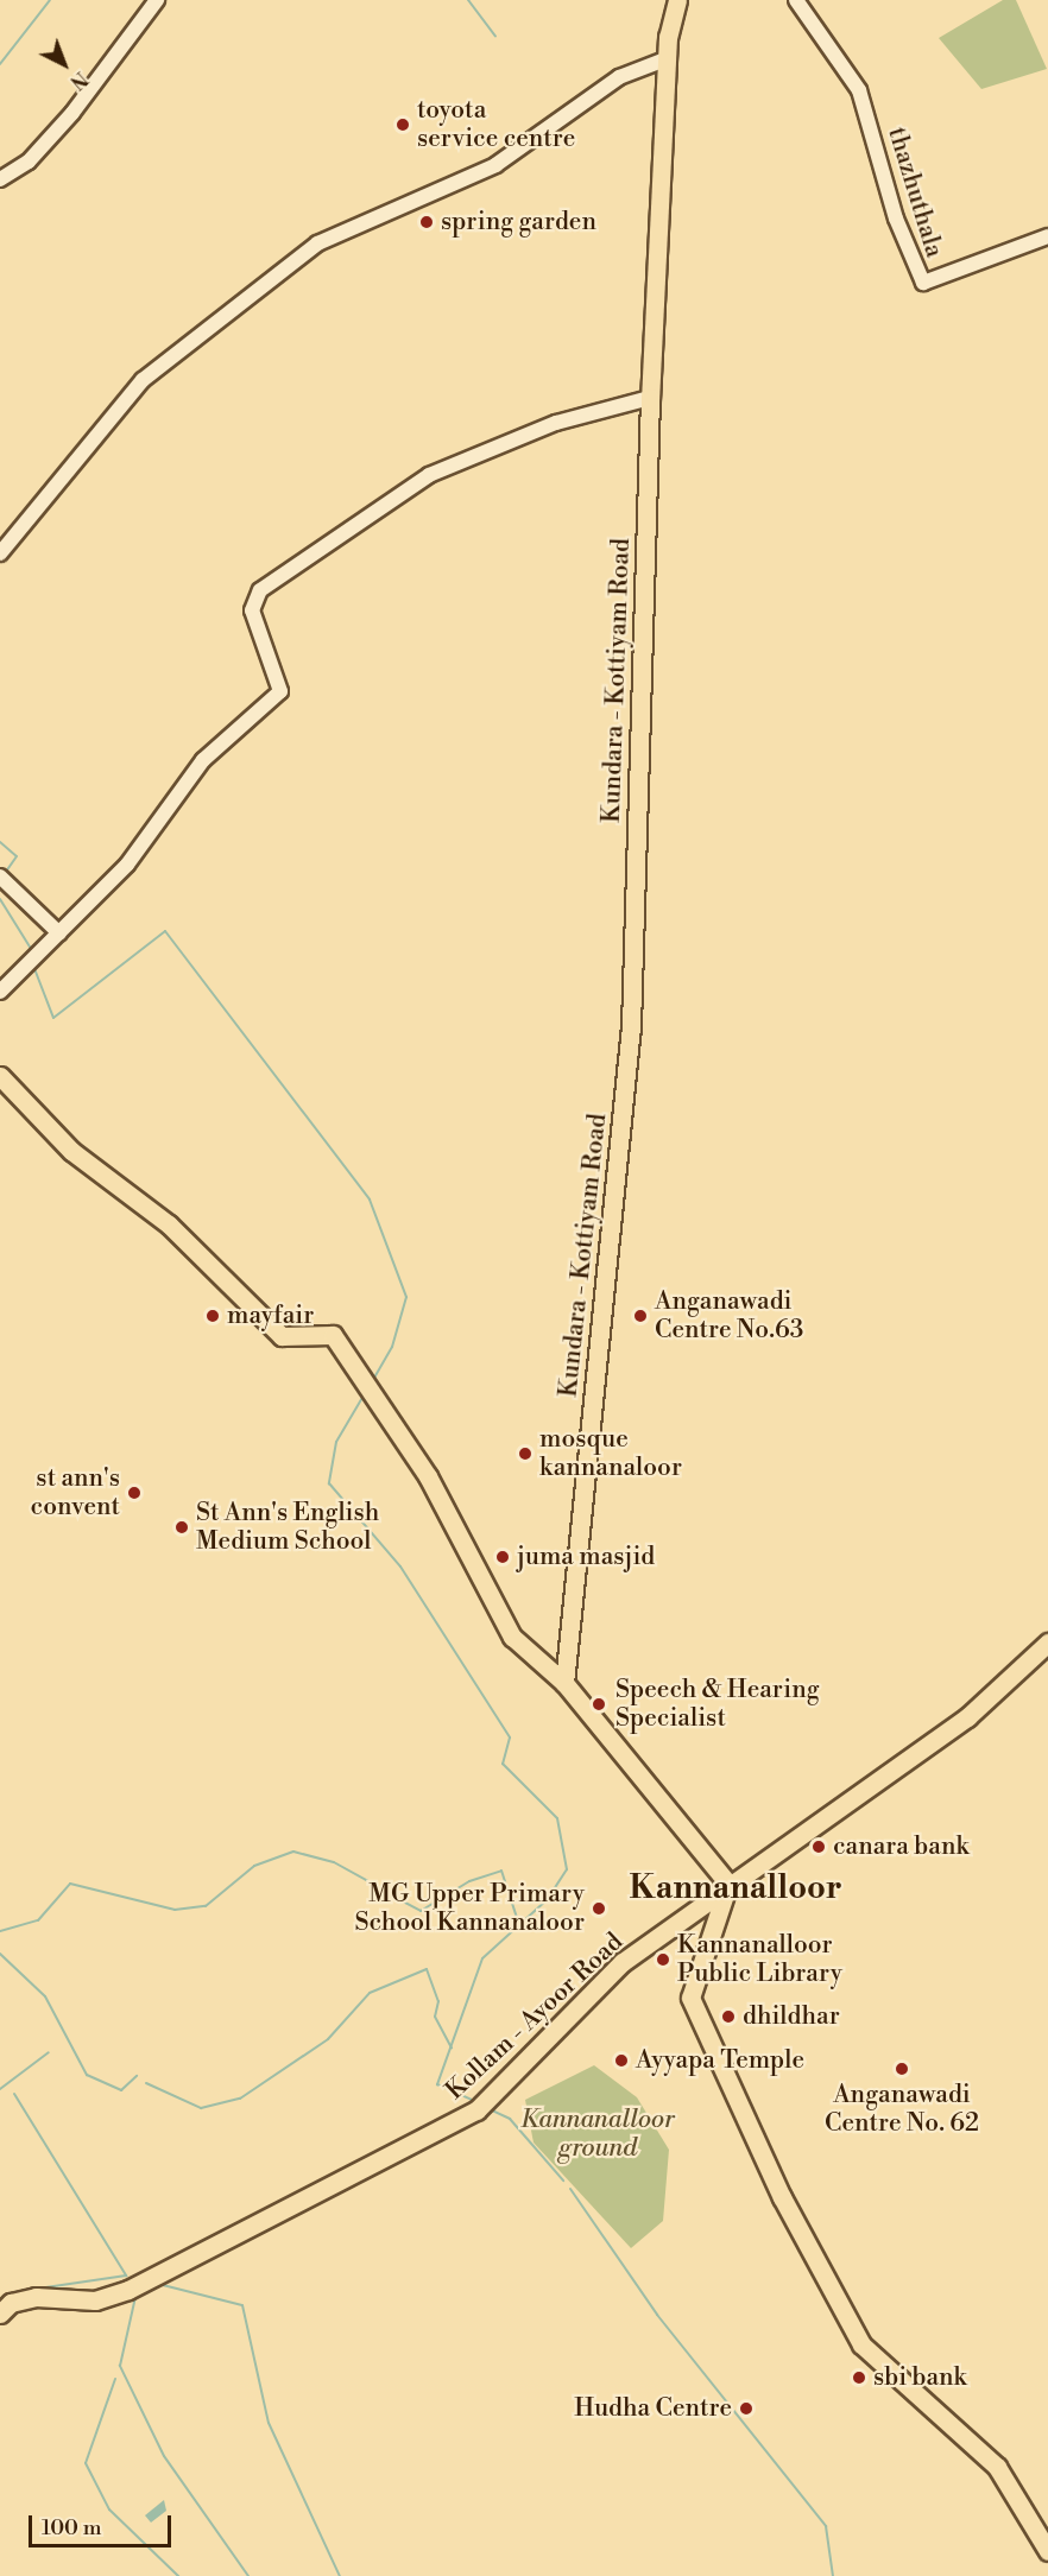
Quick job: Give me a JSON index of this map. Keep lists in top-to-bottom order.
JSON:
{
  "streets": {
    "main road": ["Kundara - Kottiyam Road", "Kollam - Ayoor Road"],
    "street": ["thazhuthala"]
  },
  "districts": ["Kannanalloor"],
  "parks": ["Kannanalloor ground"],
  "places": [
    "toyota service centre",
    "spring garden",
    "mayfair",
    "Anganawadi Centre No.63",
    "mosque kannanaloor",
    "st ann's convent",
    "St Ann's English Medium School",
    "juma masjid",
    "Speech & Hearing Specialist",
    "canara bank",
    "MG Upper Primary School Kannanaloor",
    "Kannanalloor Public Library",
    "dhildhar",
    "Ayyapa Temple",
    "Anganawadi Centre No. 62",
    "sbi bank",
    "Hudha Centre"
  ],
  "scale_bar": "100 m",
  "north": "bottom right"
}
